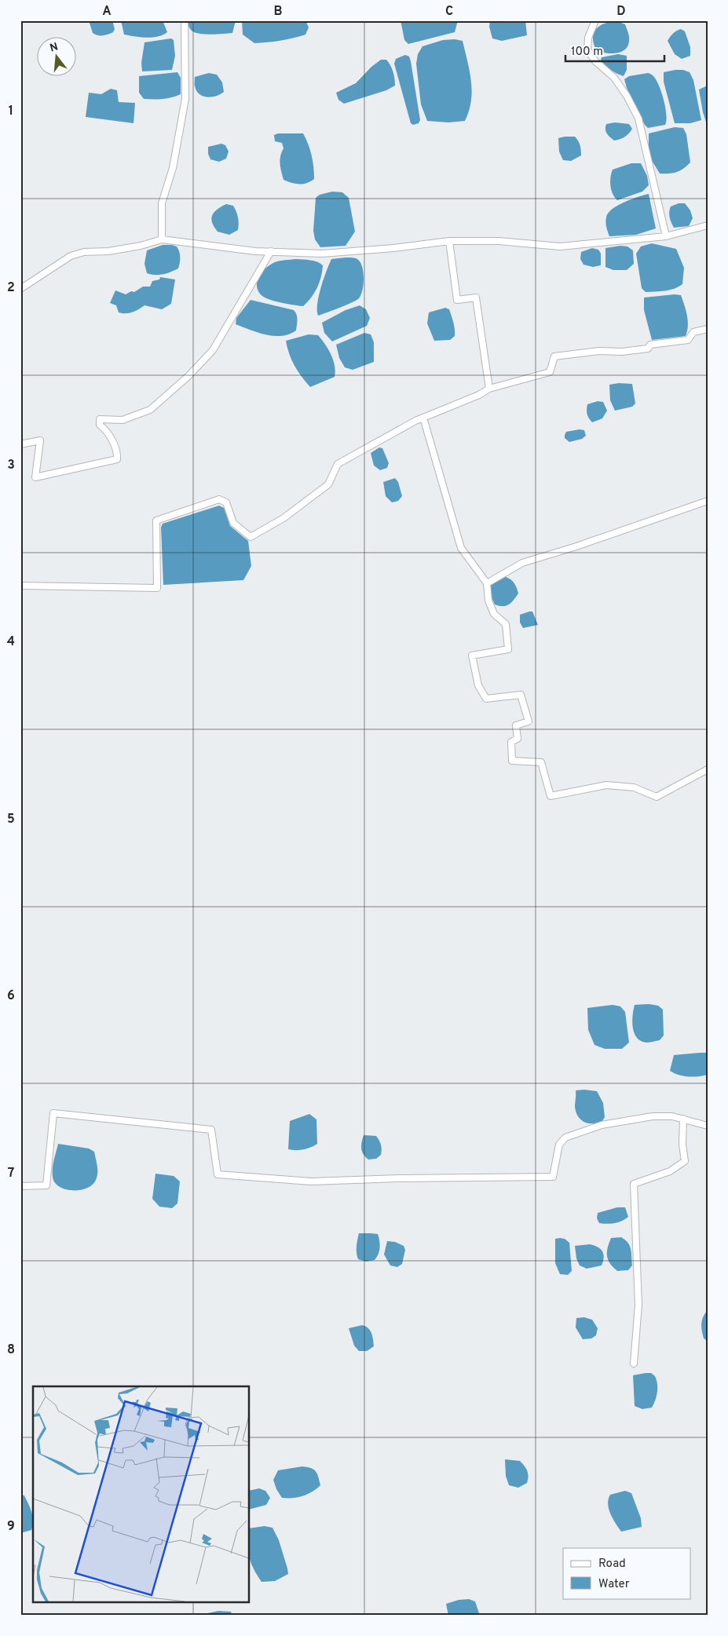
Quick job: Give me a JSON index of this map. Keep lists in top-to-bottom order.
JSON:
{
  "legend": ["Road", "Water"],
  "scale_bar": "100 m",
  "north": "top",
  "grid": {
    "columns": [
      "A",
      "B",
      "C",
      "D"
    ],
    "rows": [
      "1",
      "2",
      "3",
      "4",
      "5",
      "6",
      "7",
      "8",
      "9"
    ]
  }
}
